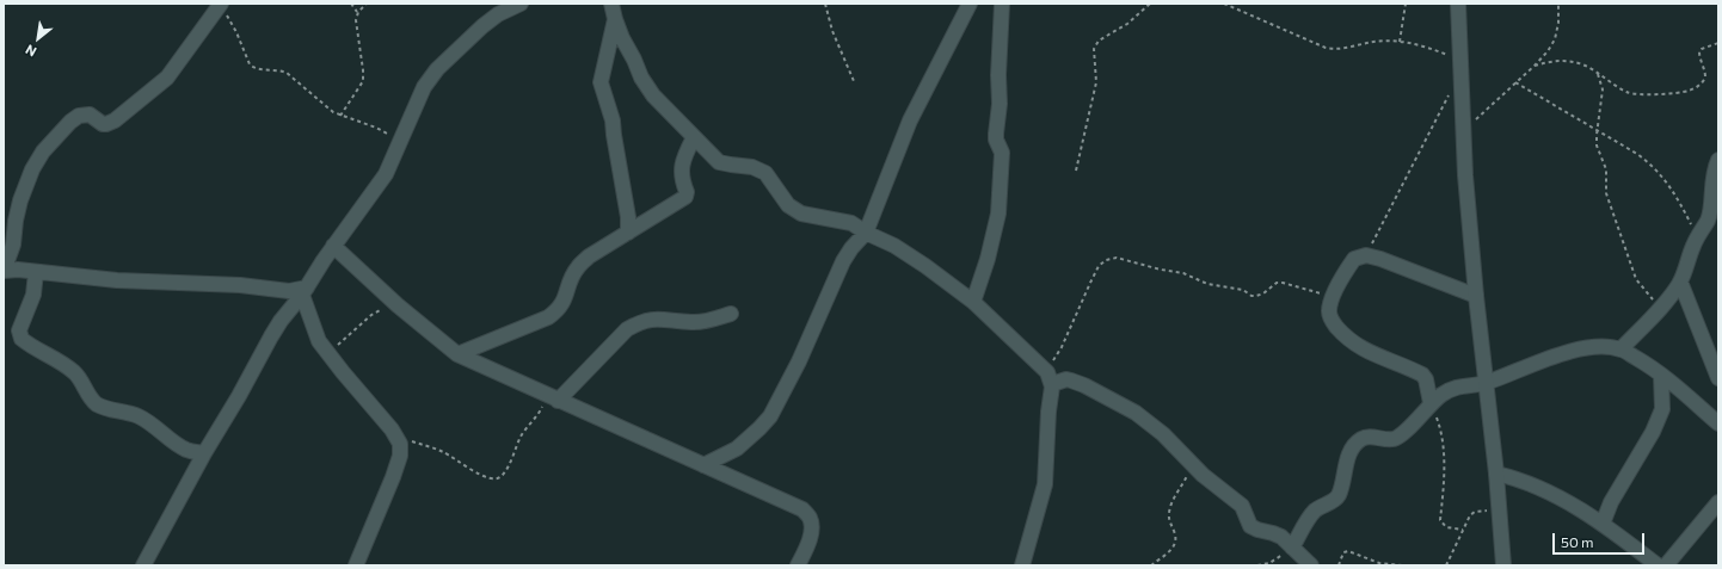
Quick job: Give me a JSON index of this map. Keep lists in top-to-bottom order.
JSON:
{
  "scale_bar": "50 m",
  "north": "bottom left"
}
